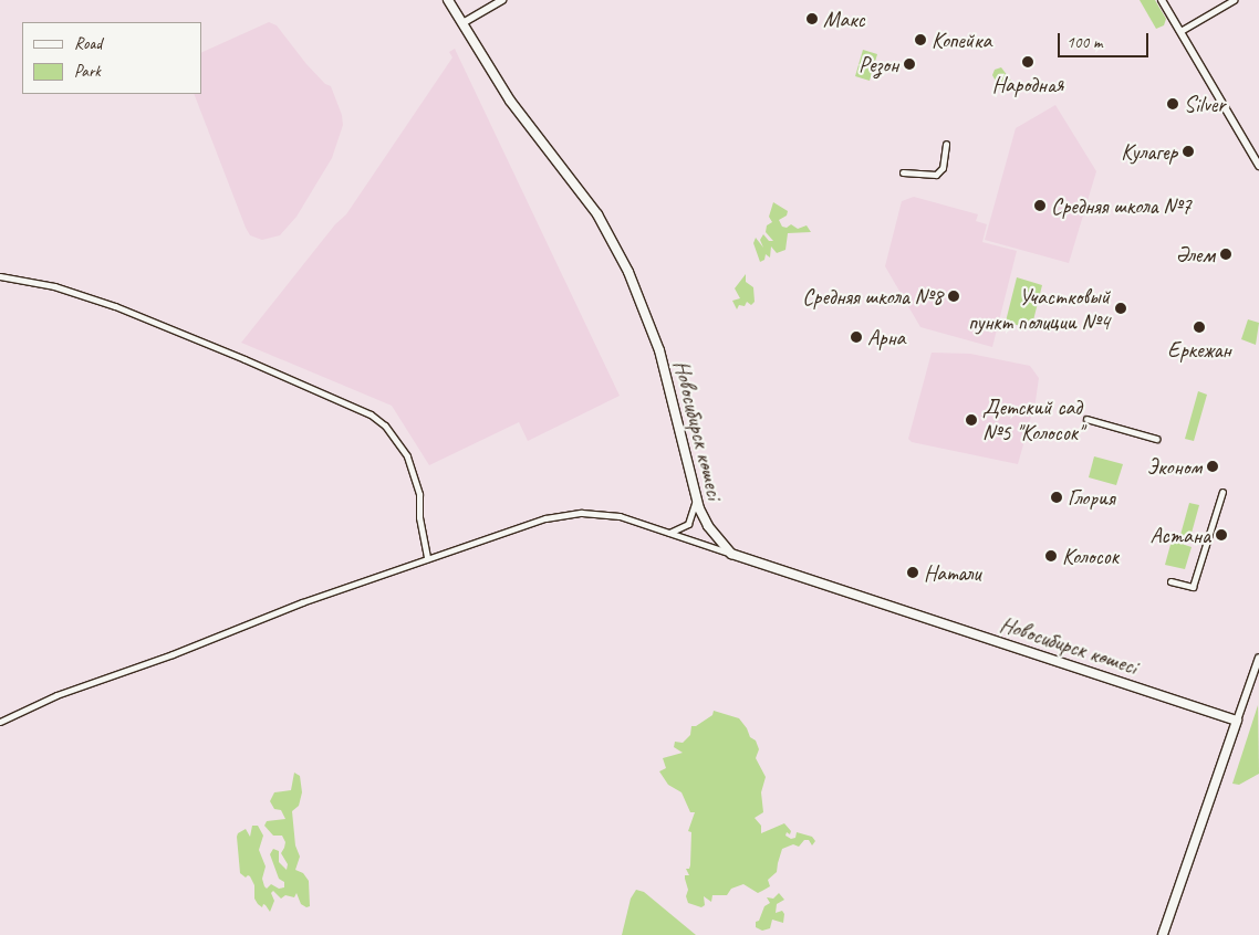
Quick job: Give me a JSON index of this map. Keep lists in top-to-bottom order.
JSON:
{
  "streets": {
    "main road": ["Новосибирск көшесі"]
  },
  "places": [
    "Макс",
    "Копейка",
    "Народная",
    "Резон",
    "Silver",
    "Кулагер",
    "Средняя школа №7",
    "Әлем",
    "Средняя школа №8",
    "Участковый пункт полиции №4",
    "Еркежан",
    "Арна",
    "Детский сад №5 \"Колосок\"",
    "Эконом",
    "Глория",
    "Астана",
    "Колосок",
    "Натали"
  ],
  "legend": ["Road", "Park"],
  "scale_bar": "100 m"
}
